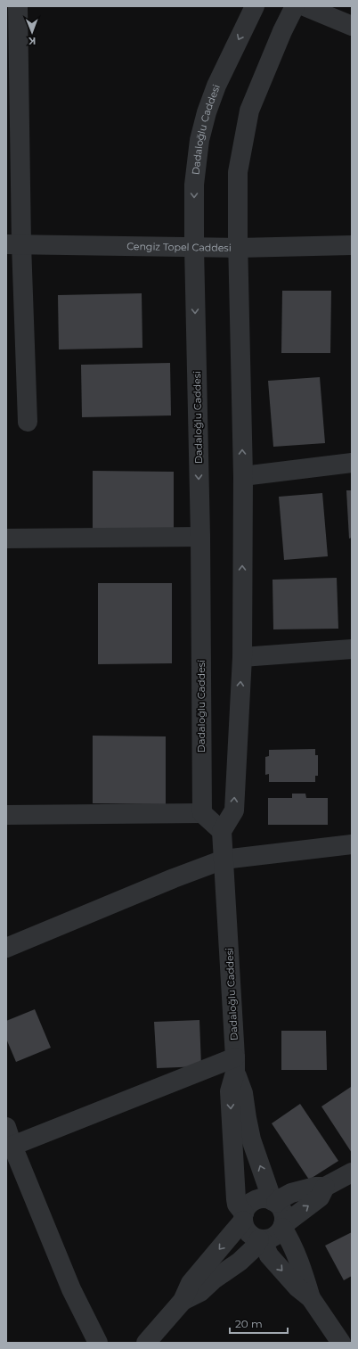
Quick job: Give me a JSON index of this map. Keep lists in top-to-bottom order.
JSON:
{
  "streets": {
    "street": ["Dadaloğlu Caddesi", "Cengiz Topel Caddesi"]
  },
  "crossings": [
    ["Dadaloğlu Caddesi", "Cengiz Topel Caddesi"]
  ],
  "scale_bar": "20 m",
  "north": "bottom"
}
